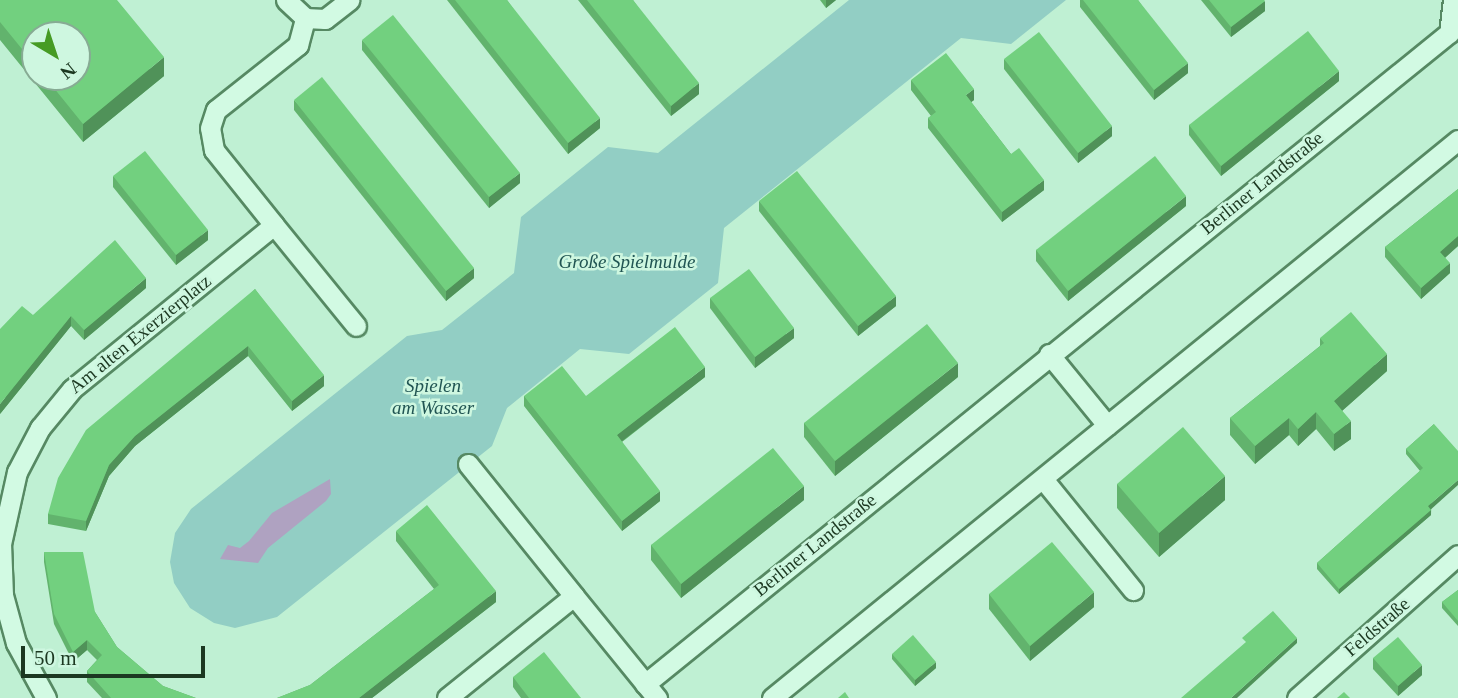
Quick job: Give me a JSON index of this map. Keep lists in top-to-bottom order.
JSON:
{
  "streets": {
    "street": ["Berliner Landstraße", "Am alten Exerzierplatz", "Feldstraße"]
  },
  "parks": ["Große Spielmulde", "Spielen am Wasser"],
  "scale_bar": "50 m",
  "north": "bottom right"
}
